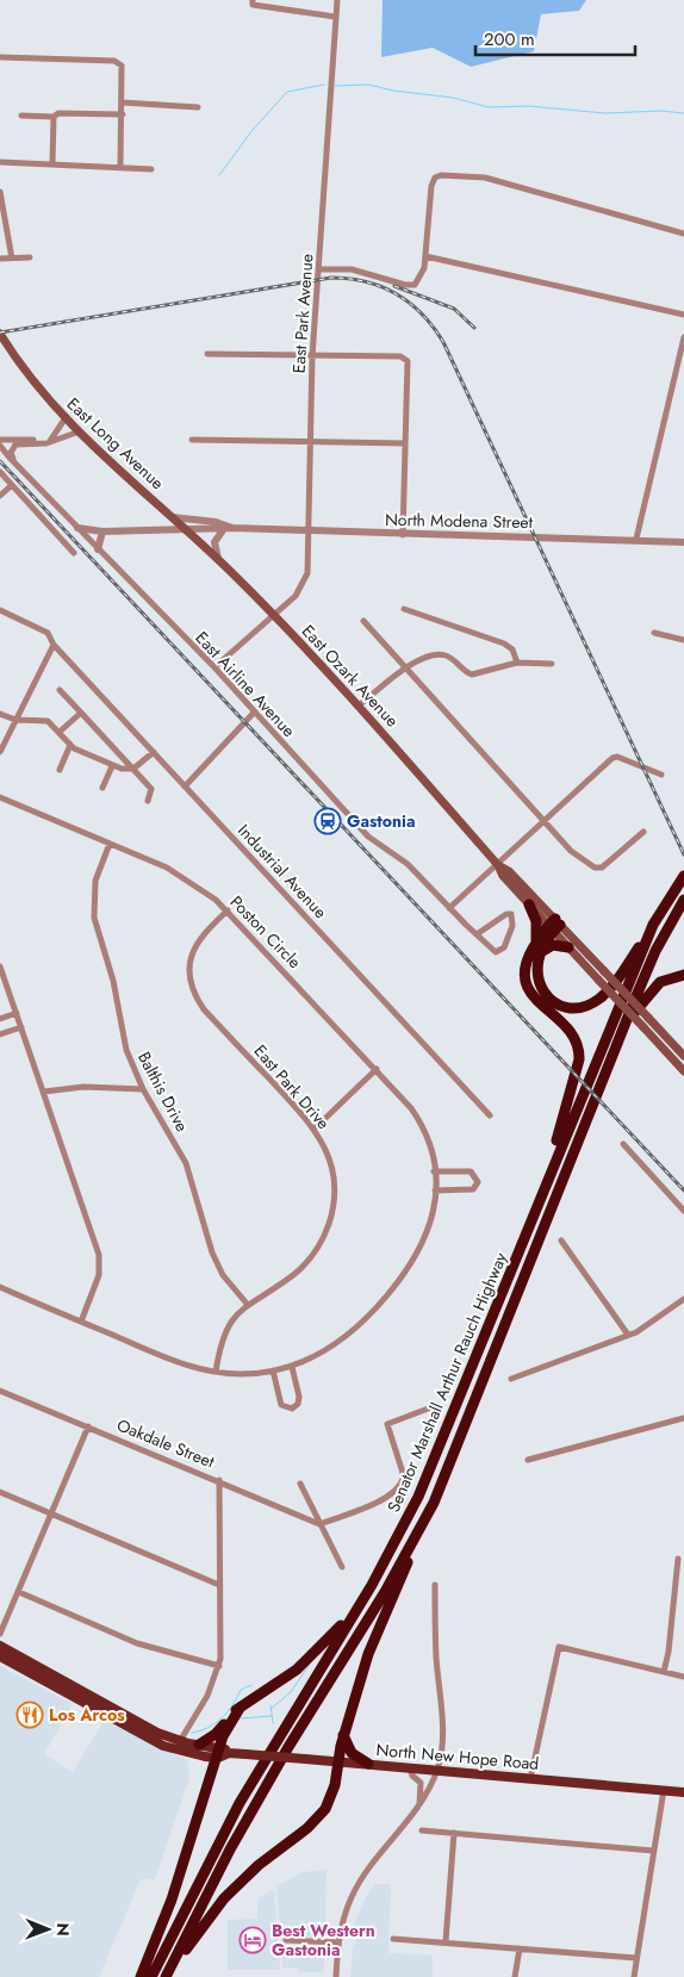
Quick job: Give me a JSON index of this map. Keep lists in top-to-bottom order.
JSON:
{
  "streets": {
    "highway": ["Senator Marshall Arthur Rauch Highway"],
    "main road": ["East Long Avenue", "East Ozark Avenue", "North New Hope Road"],
    "street": [
      "East Park Avenue",
      "North Modena Street",
      "East Airline Avenue",
      "Industrial Avenue",
      "Poston Circle",
      "East Park Drive",
      "Balthis Drive",
      "Oakdale Street"
    ]
  },
  "crossings": [
    ["East Park Avenue", "North Modena Street"],
    ["East Park Avenue", "East Ozark Avenue"],
    ["East Park Avenue", "East Airline Avenue"],
    ["East Long Avenue", "North Modena Street"],
    ["East Long Avenue", "East Ozark Avenue"],
    ["North Modena Street", "East Ozark Avenue"],
    ["North Modena Street", "East Airline Avenue"],
    ["Poston Circle", "East Park Drive"],
    ["Poston Circle", "Balthis Drive"],
    ["East Park Drive", "Balthis Drive"]
  ],
  "places": {
    "station": ["Gastonia"],
    "restaurant": ["Los Arcos"],
    "hotel": ["Best Western Gastonia"]
  },
  "scale_bar": "200 m",
  "north": "right"
}
